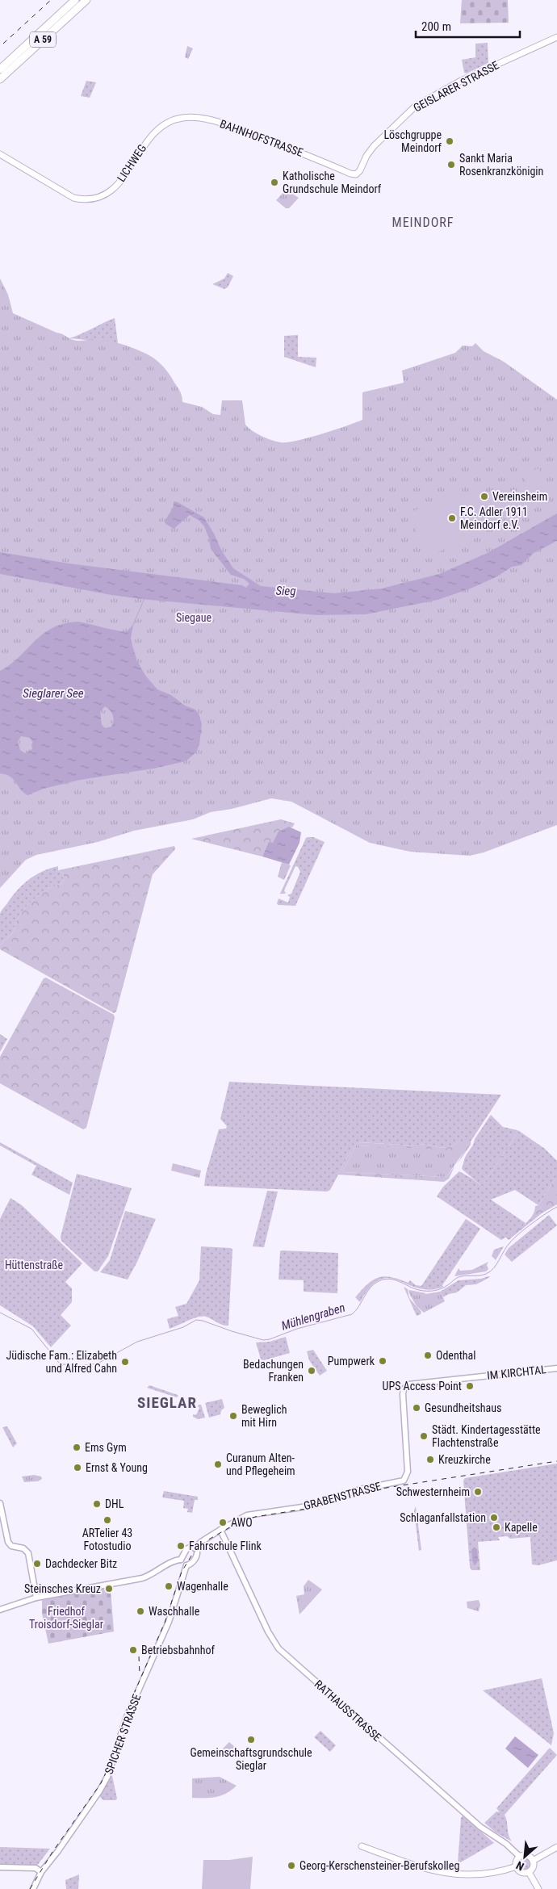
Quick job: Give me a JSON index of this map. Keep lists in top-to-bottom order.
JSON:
{
  "streets": {
    "highway": ["A 59"],
    "main road": ["GEISLARER STRASSE", "BAHNHOFSTRASSE", "LICHWEG"],
    "street": [
      "IM KIRCHTAL",
      "GRABENSTRASSE",
      "RATHAUSSTRASSE",
      "SPICHER STRASSE"
    ]
  },
  "crossings": [
    ["GEISLARER STRASSE", "BAHNHOFSTRASSE"],
    ["BAHNHOFSTRASSE", "LICHWEG"],
    ["IM KIRCHTAL", "GRABENSTRASSE"],
    ["GRABENSTRASSE", "RATHAUSSTRASSE"],
    ["GRABENSTRASSE", "SPICHER STRASSE"]
  ],
  "districts": ["MEINDORF", "SIEGLAR"],
  "water": ["Sieg", "Sieglarer See", "Mühlengraben"],
  "parks": ["Siegaue", "Hüttenstraße", "Friedhof Troisdorf-Sieglar"],
  "places": [
    "Löschgruppe Meindorf",
    "Sankt Maria Rosenkranzkönigin",
    "Katholische Grundschule Meindorf",
    "Vereinsheim",
    "F.C. Adler 1911 Meindorf e.V.",
    "Odenthal",
    "Pumpwerk",
    "Jüdische Fam.: Elizabeth und Alfred Cahn",
    "Bedachungen Franken",
    "UPS Access Point",
    "Gesundheitshaus",
    "Beweglich mit Hirn",
    "Städt. Kindertagesstätte Flachtenstraße",
    "Ems Gym",
    "Kreuzkirche",
    "Curanum Alten- und Pflegeheim",
    "Ernst & Young",
    "Schwesternheim",
    "DHL",
    "Schlaganfallstation",
    "ARTelier 43 Fotostudio",
    "AWO",
    "Kapelle",
    "Fahrschule Flink",
    "Dachdecker Bitz",
    "Wagenhalle",
    "Steinsches Kreuz",
    "Waschhalle",
    "Betriebsbahnhof",
    "Gemeinschaftsgrundschule Sieglar",
    "Georg-Kerschensteiner-Berufskolleg"
  ],
  "scale_bar": "200 m",
  "north": "bottom left"
}
